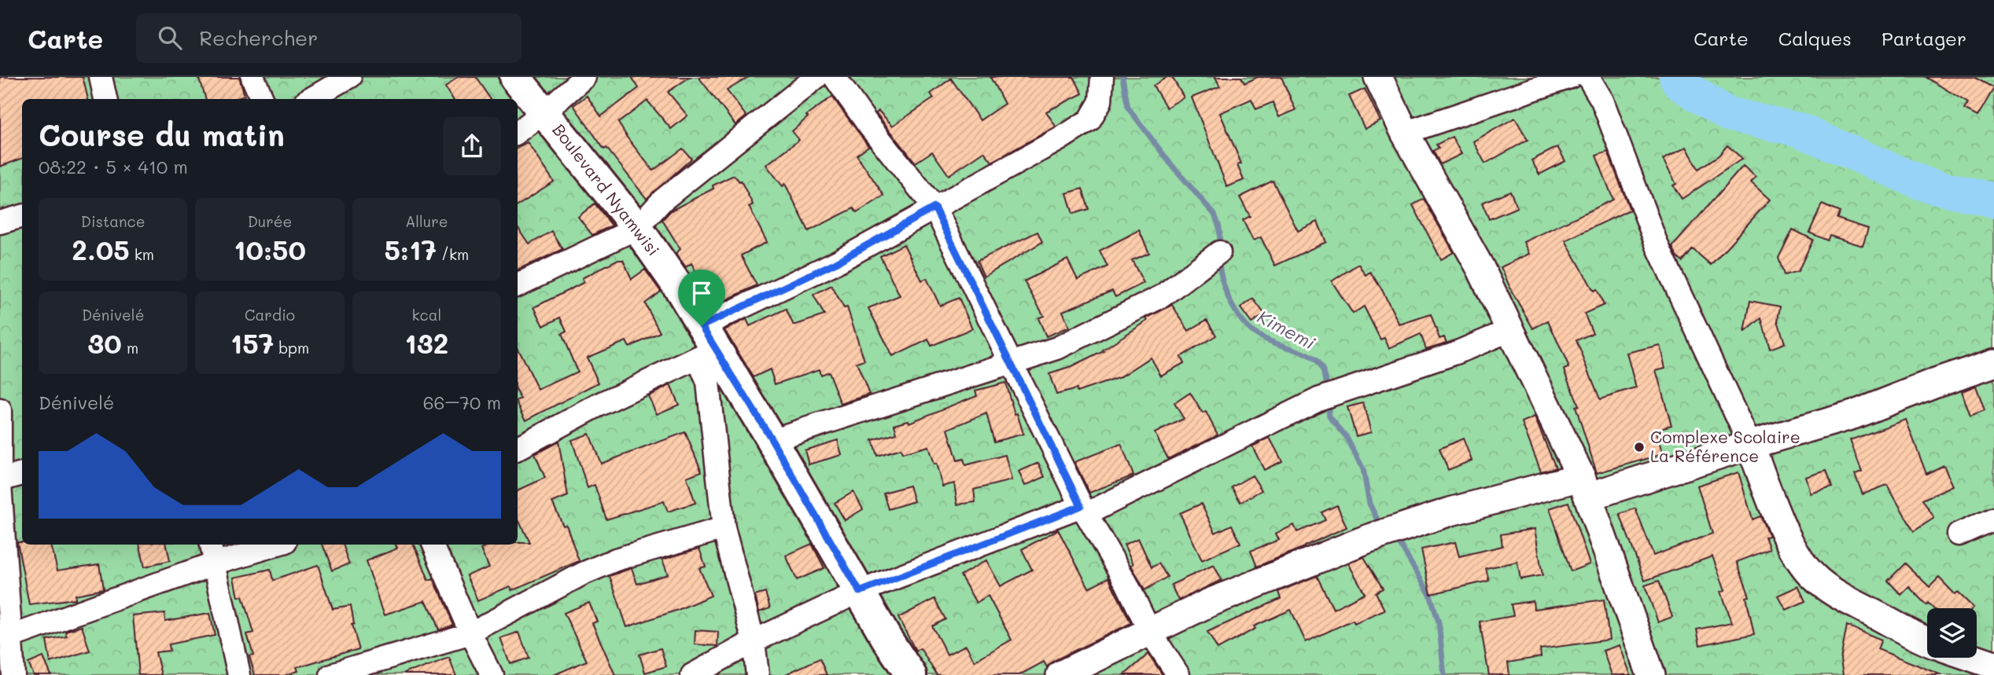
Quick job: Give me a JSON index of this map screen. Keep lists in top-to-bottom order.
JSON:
{
  "streets": {
    "main road": ["Boulevard Nyamwisi"]
  },
  "water": ["Kimemi"],
  "places": ["Complexe Scolaire La Référence"],
  "page": {
    "header": "Carte",
    "search": "Rechercher",
    "nav": ["Carte", "Calques", "Partager"],
    "heading": ["Course du matin", "08:22 · 5 × 410 m"],
    "stats": [
      ["Distance", "2.05 km"],
      ["Durée", "10:50"],
      ["Allure", "5:17 /km"],
      ["Dénivelé", "30 m"],
      ["Cardio", "157 bpm"],
      ["kcal", "132"]
    ],
    "chart": ["Dénivelé", "66–70 m"]
  }
}
